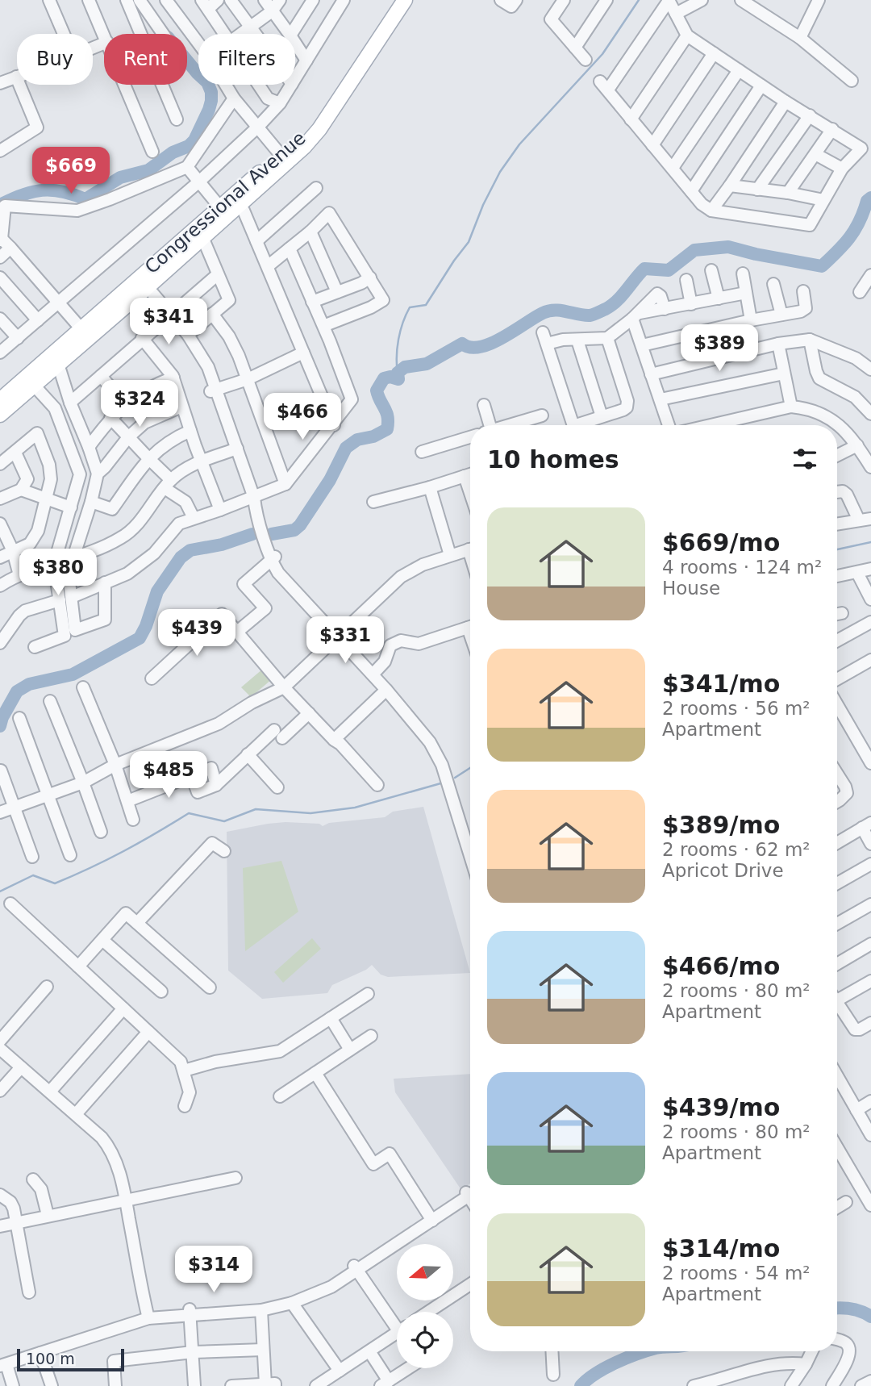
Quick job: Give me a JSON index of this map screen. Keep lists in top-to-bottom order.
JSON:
{
  "streets": {
    "main road": ["Congressional Avenue"]
  },
  "scale_bar": "100 m",
  "north": "left",
  "page": {
    "chip": ["Buy", "Rent", "Filters"],
    "price": [
      "$669",
      "$341",
      "$389",
      "$324",
      "$466",
      "$380",
      "$439",
      "$331",
      "$485",
      "$314"
    ],
    "heading": "10 homes",
    "list": [
      {
        "name": "$669/mo",
        "note": "4 rooms · 124 m² · House"
      },
      {
        "name": "$341/mo",
        "note": "2 rooms · 56 m² · Apartment"
      },
      {
        "name": "$389/mo",
        "note": "2 rooms · 62 m² · Apricot Drive"
      },
      {
        "name": "$466/mo",
        "note": "2 rooms · 80 m² · Apartment"
      },
      {
        "name": "$439/mo",
        "note": "2 rooms · 80 m² · Apartment"
      },
      {
        "name": "$314/mo",
        "note": "2 rooms · 54 m² · Apartment"
      }
    ],
    "scale": "100 m"
  }
}
